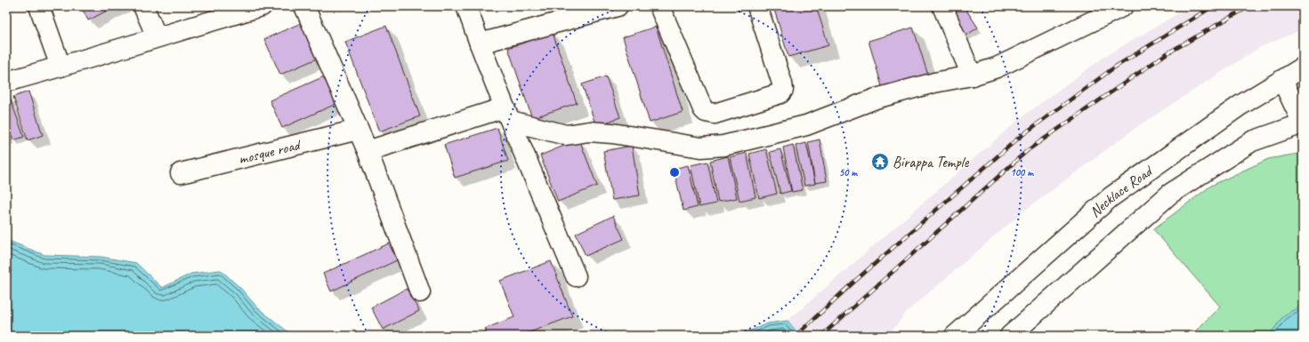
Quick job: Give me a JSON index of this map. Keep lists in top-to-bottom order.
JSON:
{
  "streets": {
    "street": ["mosque road", "Necklace Road"]
  },
  "places": {
    "temple": ["Birappa Temple"]
  },
  "rings": ["50 m", "100 m"]
}
